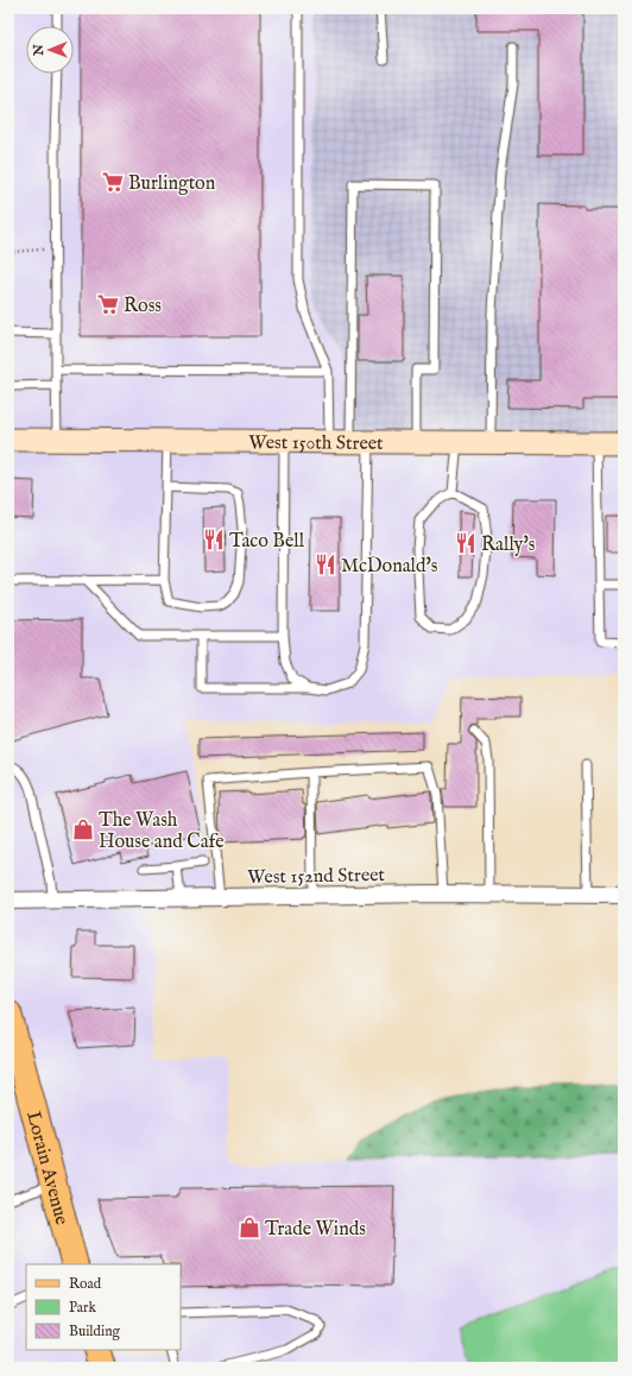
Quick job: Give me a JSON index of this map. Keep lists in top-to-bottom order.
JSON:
{
  "streets": {
    "main road": ["West 150th Street", "Lorain Avenue"],
    "street": ["West 152nd Street"]
  },
  "places": {
    "supermarket": ["Burlington", "Ross"],
    "restaurant": ["Taco Bell", "Rally's", "McDonald's"],
    "shop": ["The Wash House and Cafe", "Trade Winds"]
  },
  "legend": ["Road", "Park", "Building"],
  "north": "left"
}
